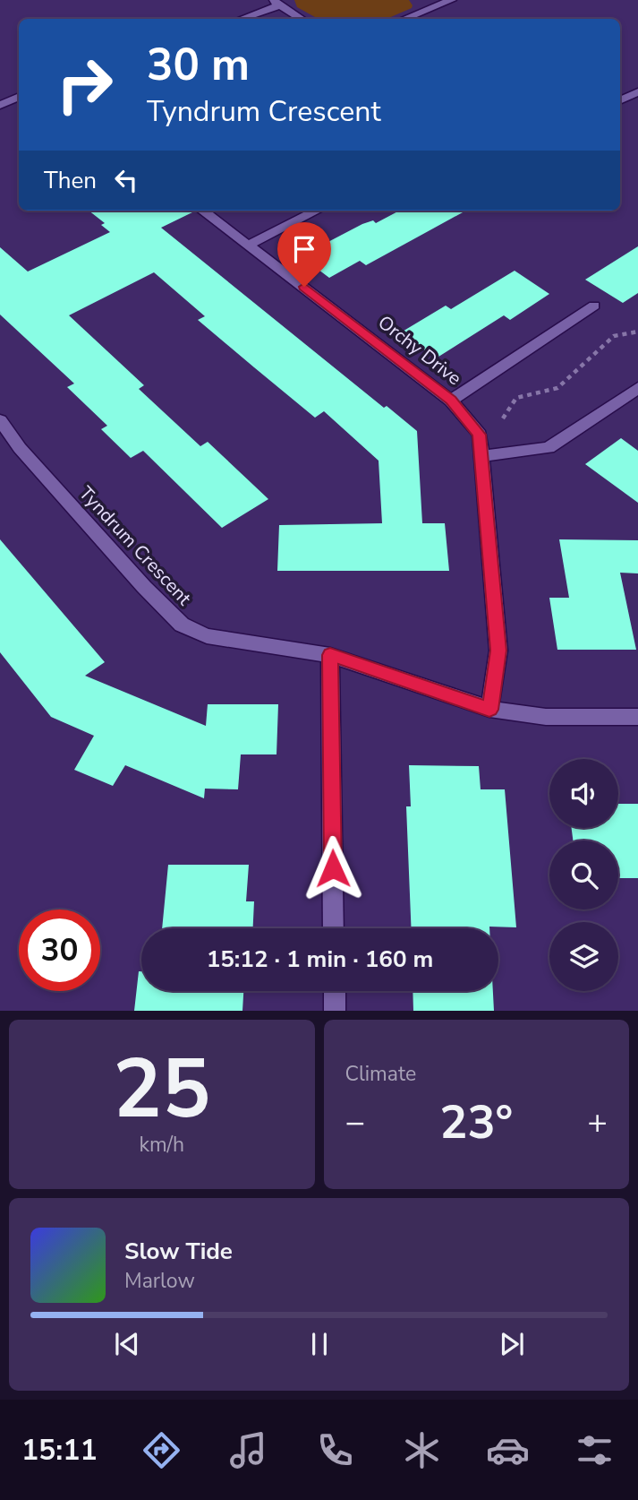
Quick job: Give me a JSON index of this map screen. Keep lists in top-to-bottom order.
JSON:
{
  "streets": {
    "street": ["Orchy Drive", "Tyndrum Crescent"]
  },
  "page": {
    "turn": ["30 m", "Tyndrum Crescent"],
    "then": "Then",
    "limit": "30",
    "trip": "15:12 · 1 min · 160 m",
    "tile": [
      ["25", "km/h"],
      "Climate"
    ],
    "heat": ["−", "23°", "+"],
    "song": ["Slow Tide", "Marlow"],
    "tabs": "15:11"
  }
}
